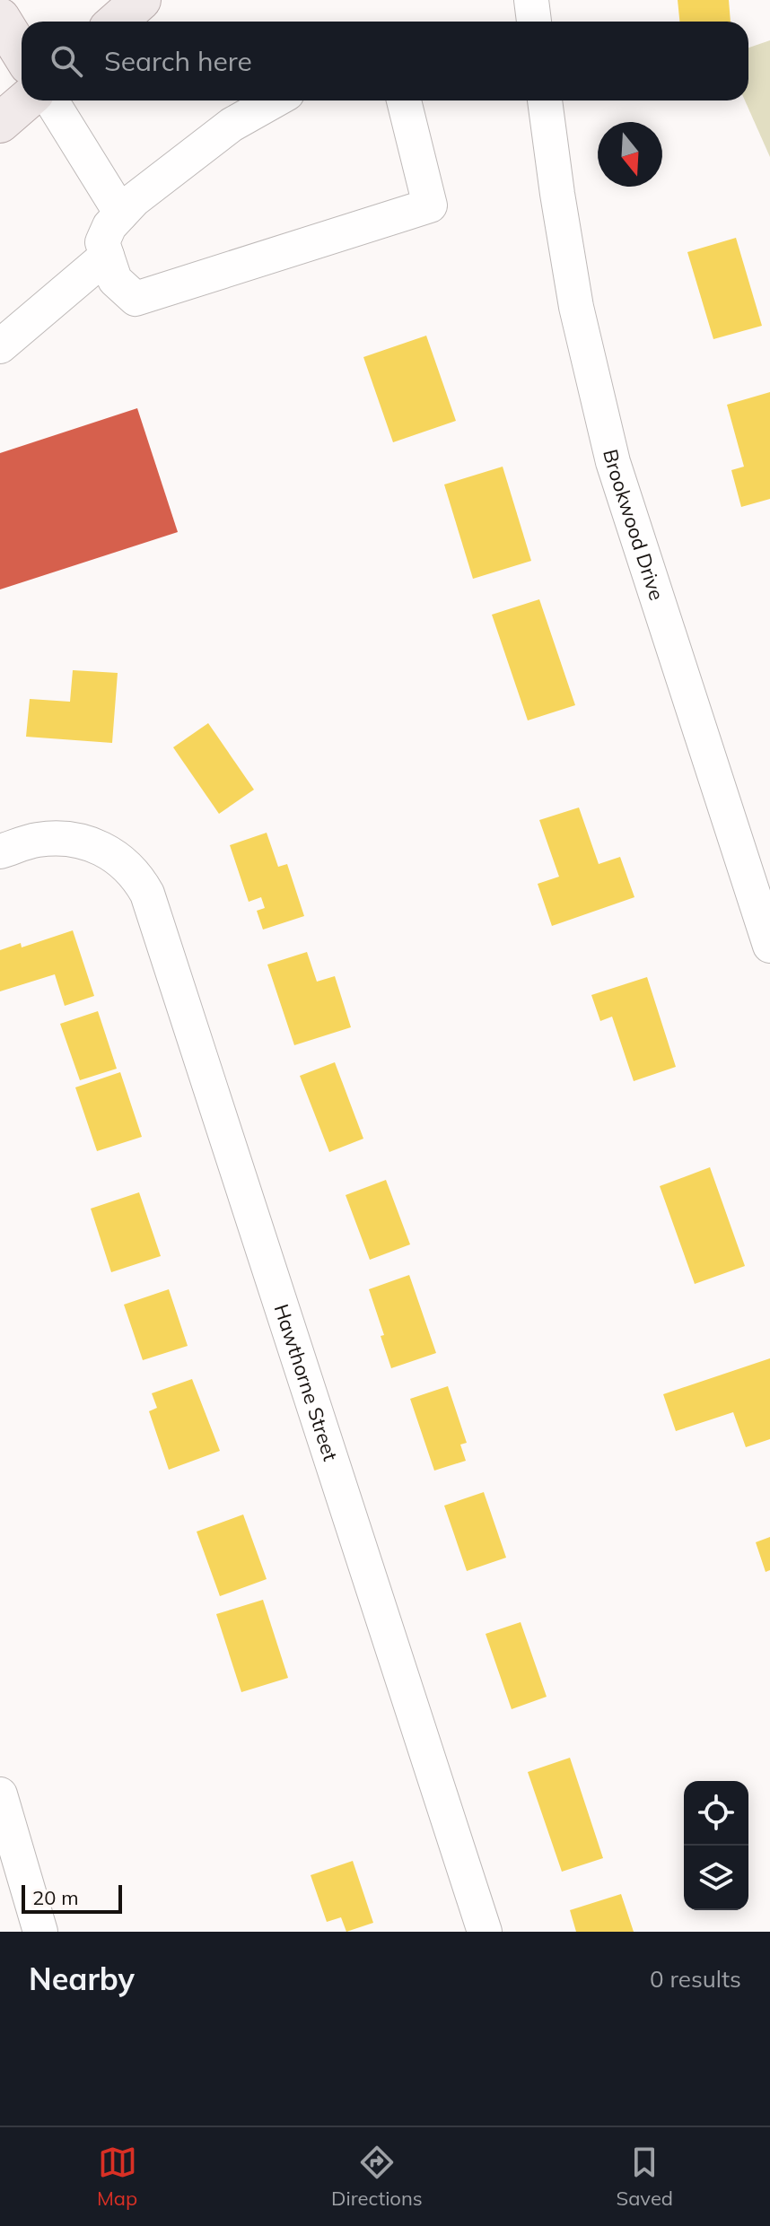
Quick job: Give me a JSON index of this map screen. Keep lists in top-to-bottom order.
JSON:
{
  "streets": {
    "street": ["Brookwood Drive", "Hawthorne Street"]
  },
  "scale_bar": "20 m",
  "north": "bottom",
  "page": {
    "search": "Search here",
    "scale": "20 m",
    "heading": ["Nearby", "0 results"],
    "nav": ["Map", "Directions", "Saved"]
  }
}
